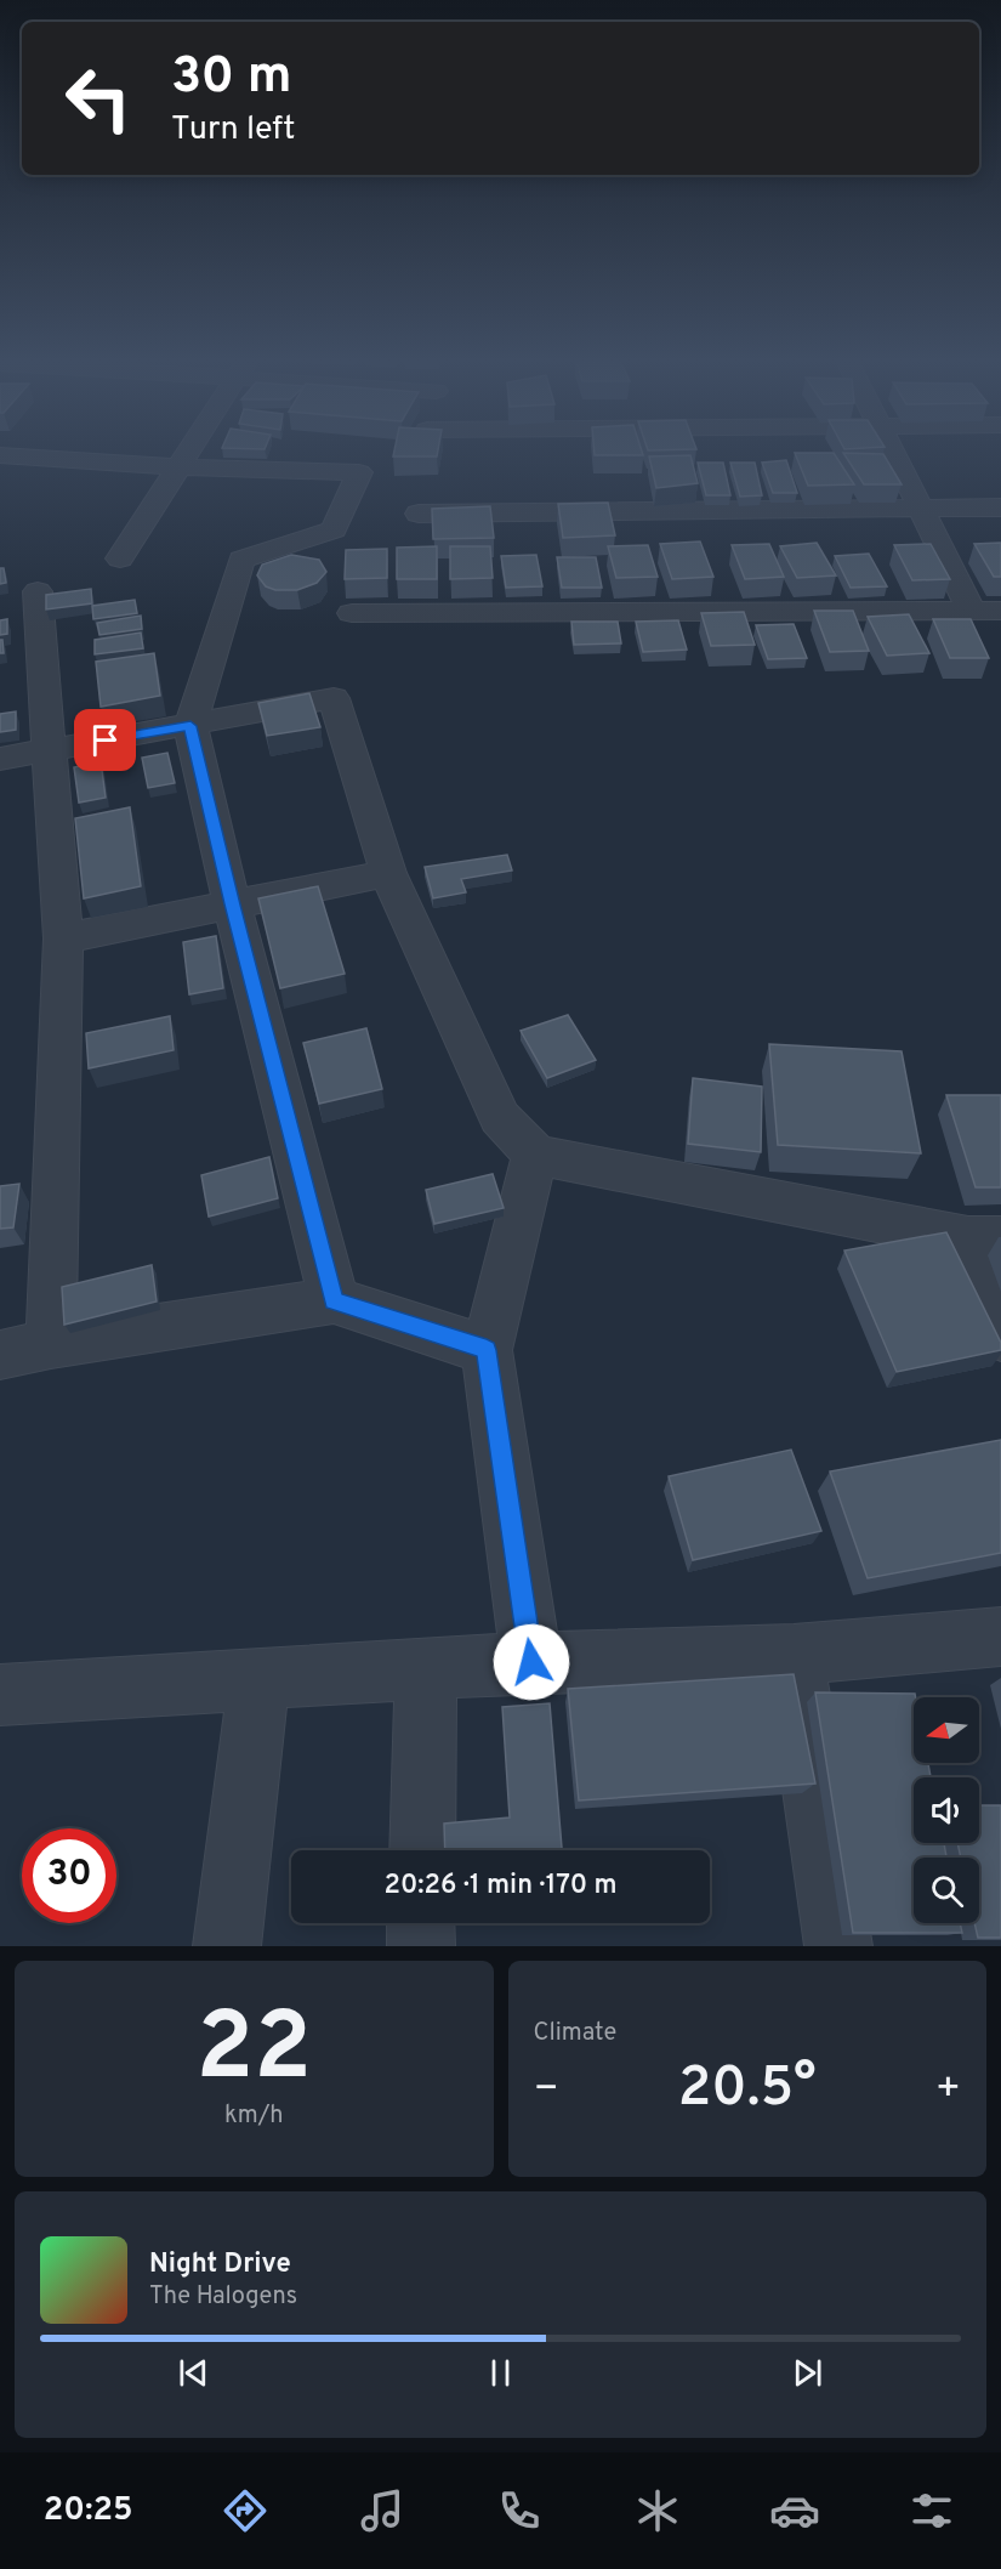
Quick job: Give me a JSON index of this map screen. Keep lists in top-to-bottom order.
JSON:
{
  "north": "left",
  "page": {
    "turn": ["30 m", "Turn left"],
    "limit": "30",
    "trip": "20:26 · 1 min · 170 m",
    "tile": [
      ["22", "km/h"],
      "Climate"
    ],
    "heat": ["−", "20.5°", "+"],
    "song": ["Night Drive", "The Halogens"],
    "tabs": "20:25"
  }
}
